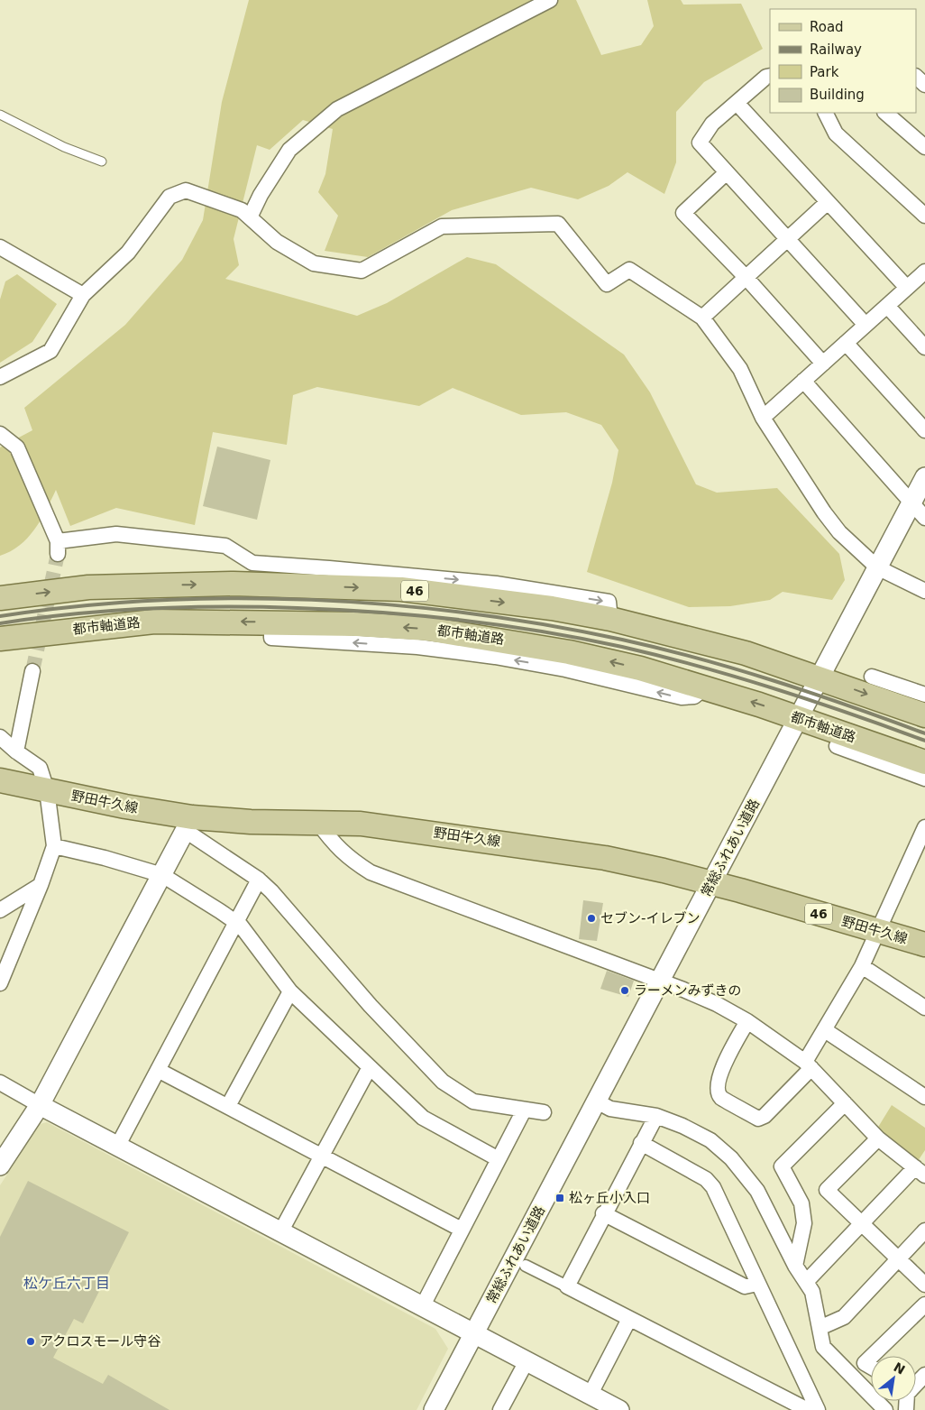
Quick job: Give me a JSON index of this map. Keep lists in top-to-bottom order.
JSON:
{
  "streets": {
    "main road": ["46", "都市軸道路", "野田牛久線"],
    "street": ["常総ふれあい道路"]
  },
  "crossings": [
    ["46", "常総ふれあい道路"],
    ["都市軸道路", "常総ふれあい道路"],
    ["野田牛久線", "常総ふれあい道路"]
  ],
  "districts": ["松ケ丘六丁目"],
  "places": {
    "other": ["セブン-イレブン", "ラーメンみずきの", "アクロスモール守谷"],
    "transit": ["松ヶ丘小入口"]
  },
  "legend": [
    "Road",
    "Railway",
    "Park",
    "Building"
  ],
  "north": "top right"
}
